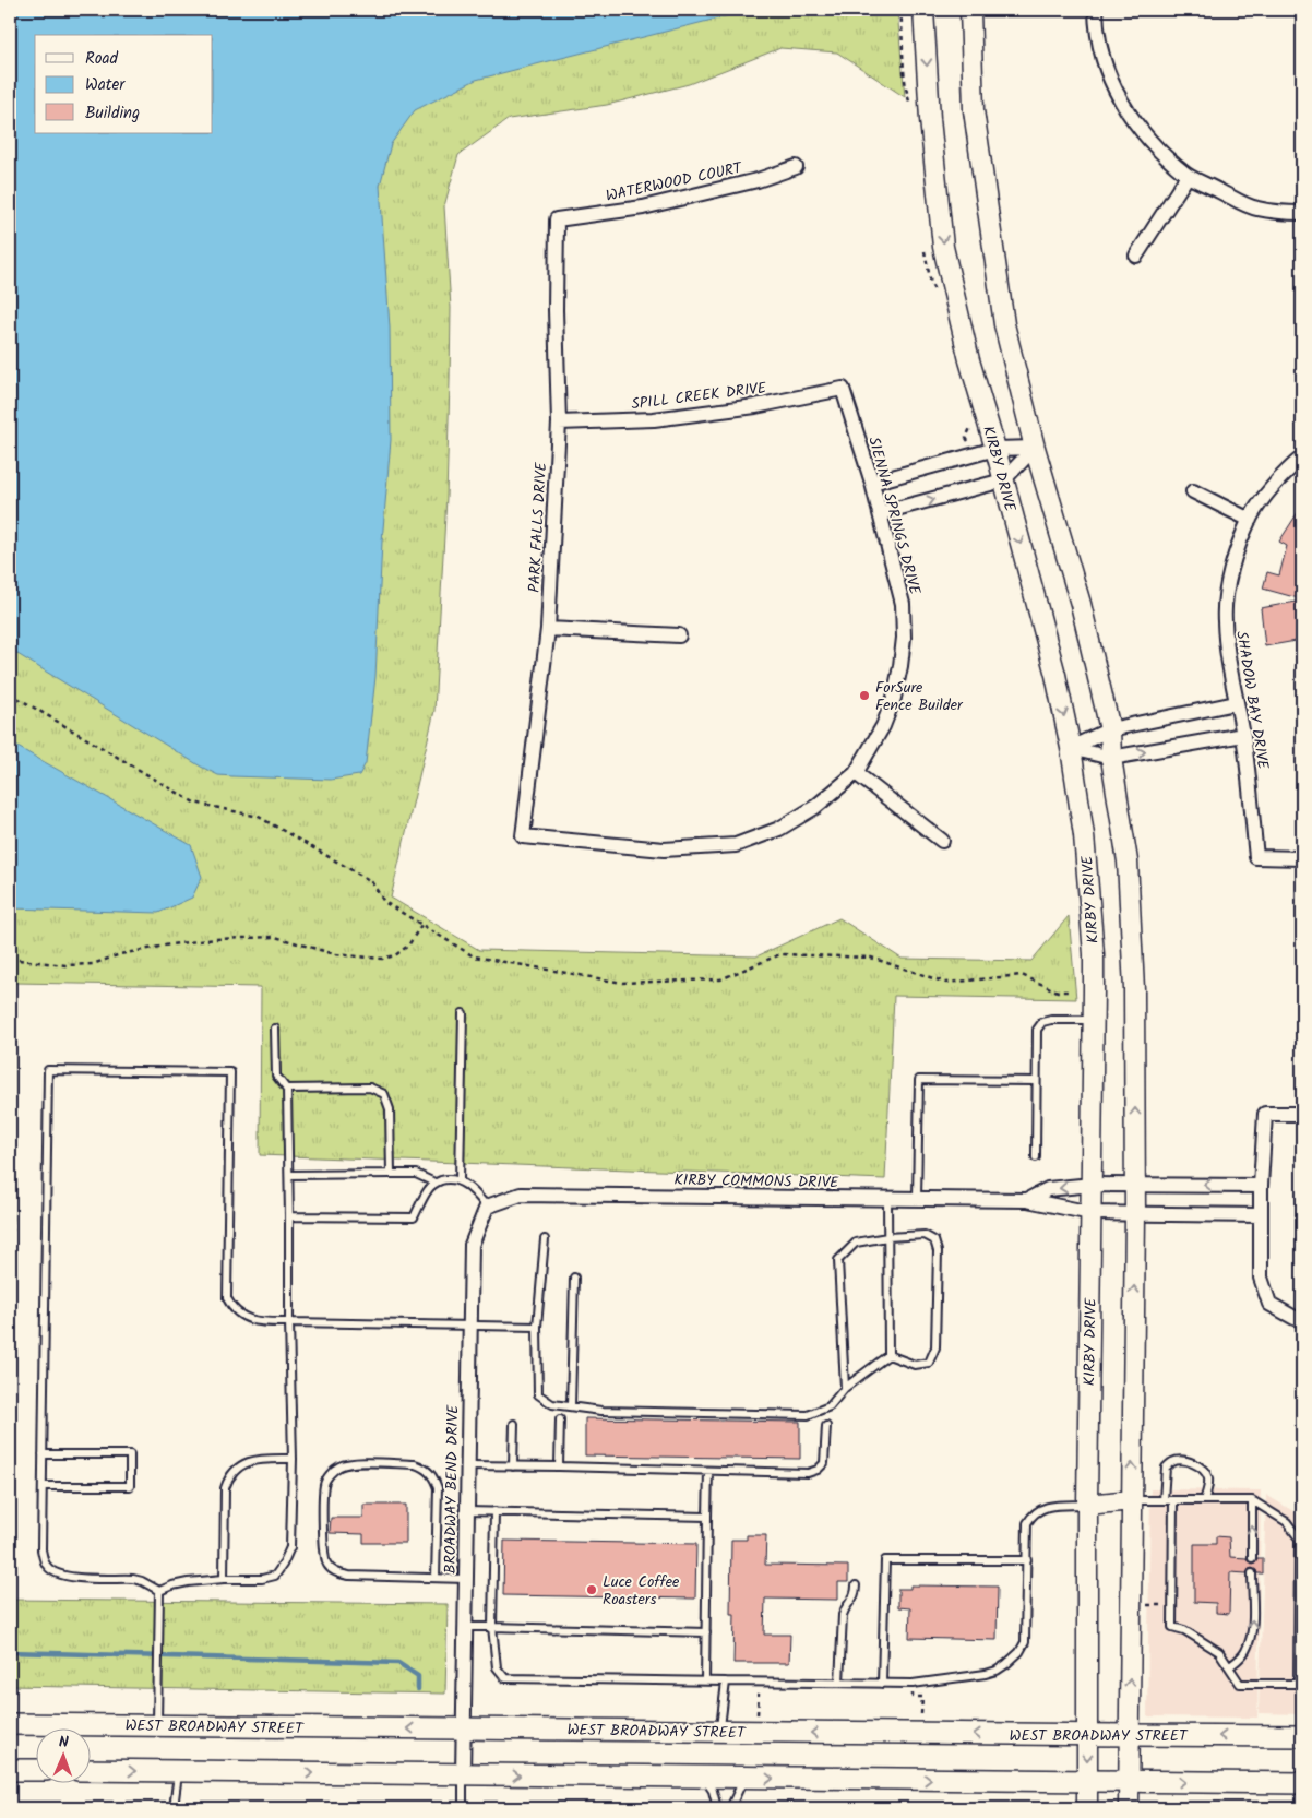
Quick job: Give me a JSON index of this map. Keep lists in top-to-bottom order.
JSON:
{
  "streets": {
    "main road": ["KIRBY DRIVE", "WEST BROADWAY STREET"],
    "street": [
      "WATERWOOD COURT",
      "SPILL CREEK DRIVE",
      "SIENNA SPRINGS DRIVE",
      "PARK FALLS DRIVE",
      "SHADOW BAY DRIVE",
      "KIRBY COMMONS DRIVE",
      "BROADWAY BEND DRIVE"
    ]
  },
  "crossings": [
    ["WATERWOOD COURT", "PARK FALLS DRIVE"],
    ["SPILL CREEK DRIVE", "SIENNA SPRINGS DRIVE"],
    ["SPILL CREEK DRIVE", "PARK FALLS DRIVE"],
    ["KIRBY DRIVE", "KIRBY COMMONS DRIVE"],
    ["KIRBY DRIVE", "WEST BROADWAY STREET"],
    ["SIENNA SPRINGS DRIVE", "PARK FALLS DRIVE"],
    ["KIRBY COMMONS DRIVE", "BROADWAY BEND DRIVE"],
    ["BROADWAY BEND DRIVE", "WEST BROADWAY STREET"]
  ],
  "places": ["ForSure Fence Builder", "Luce Coffee Roasters"],
  "legend": ["Road", "Water", "Building"],
  "north": "top"
}
